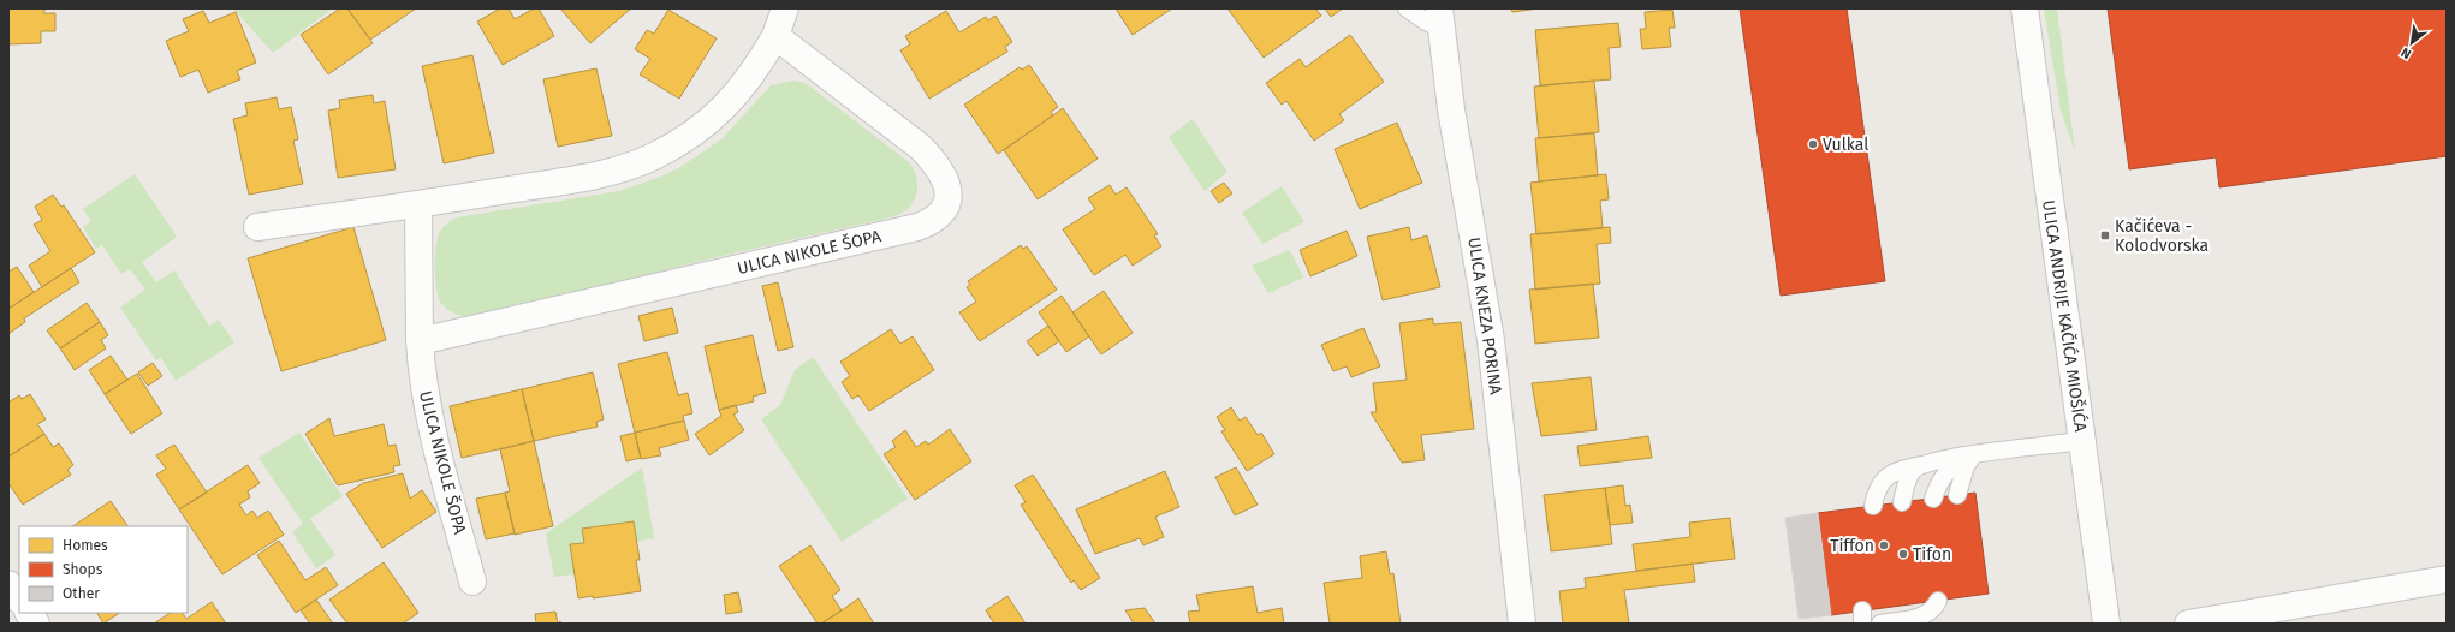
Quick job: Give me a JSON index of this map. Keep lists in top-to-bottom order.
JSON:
{
  "streets": {
    "street": ["ULICA NIKOLE ŠOPA", "ULICA KNEZA PORINA", "ULICA ANDRIJE KAČIĆA MIOŠIĆA"]
  },
  "places": {
    "other": ["Vulkal", "Tiffon", "Tifon"],
    "transit": ["Kačićeva - Kolodvorska"]
  },
  "legend": ["Homes", "Shops", "Other"],
  "north": "bottom left"
}
